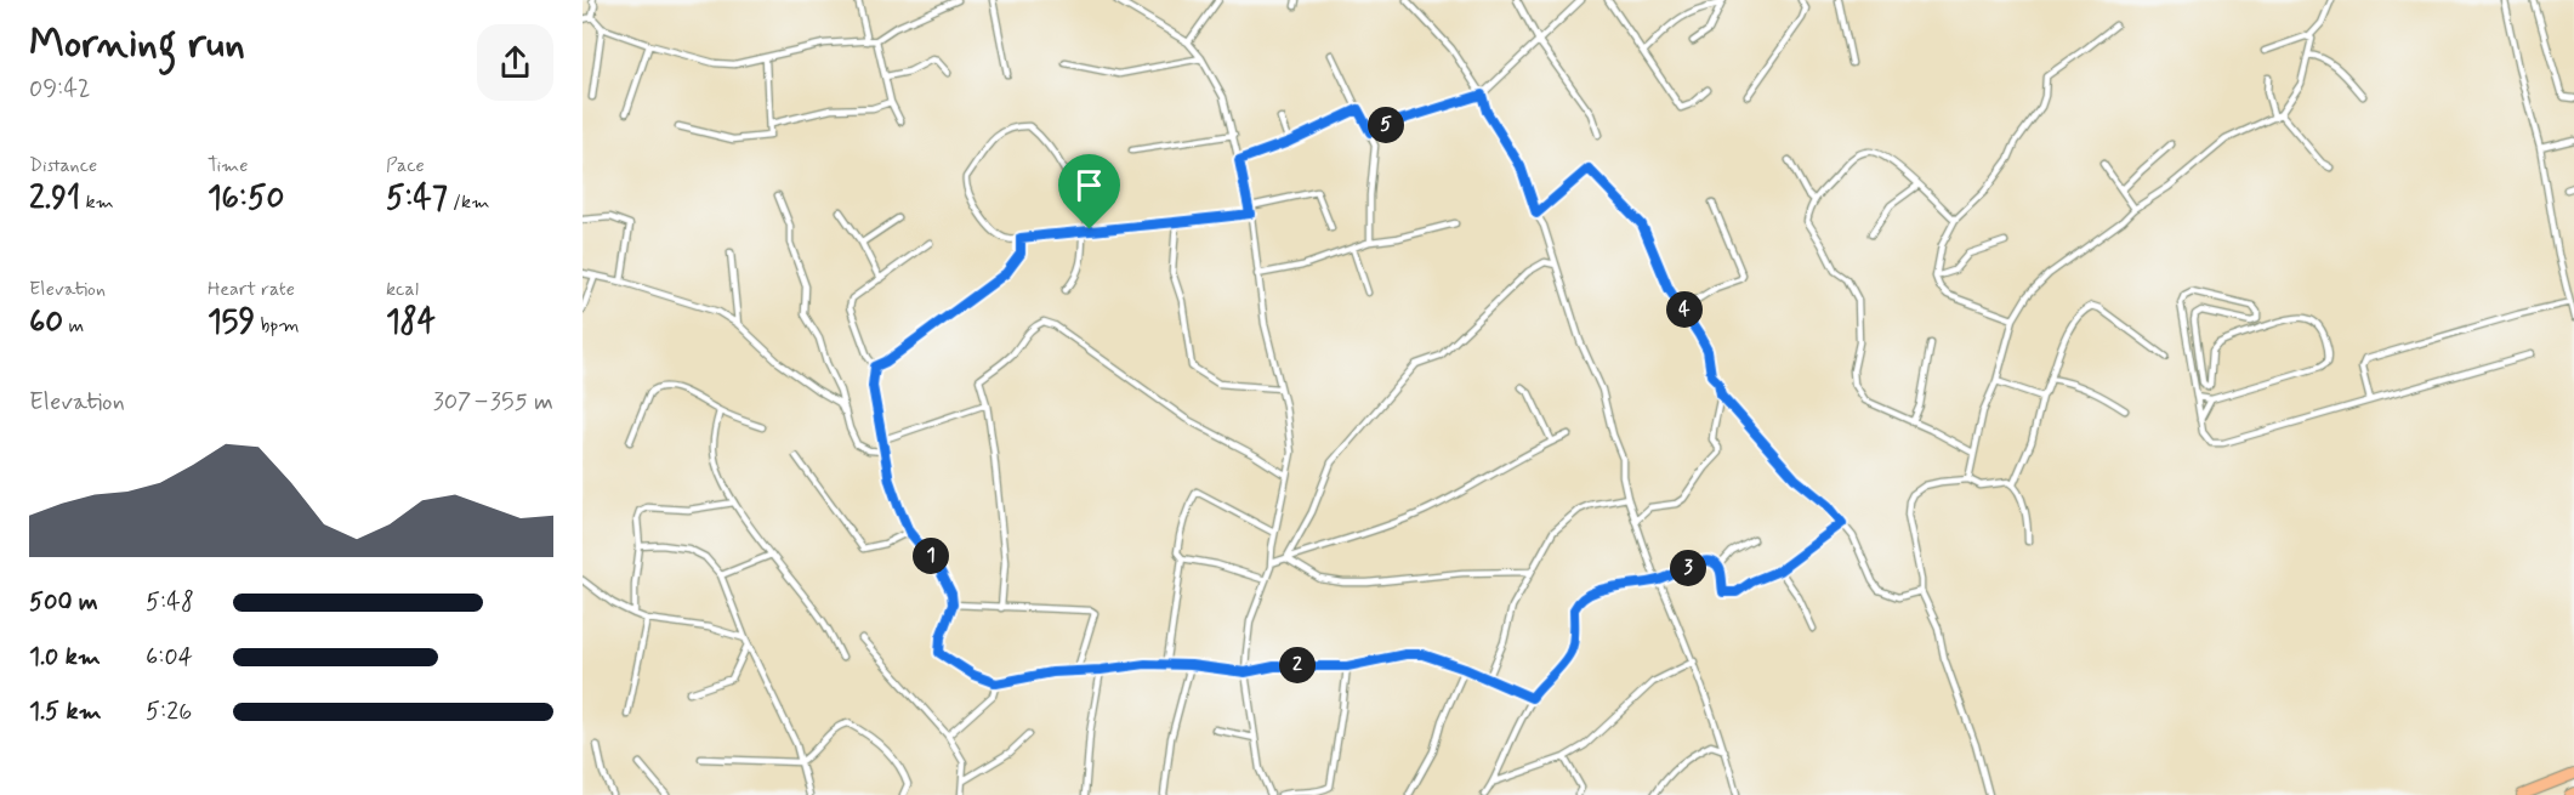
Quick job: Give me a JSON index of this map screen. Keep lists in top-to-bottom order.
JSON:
{
  "page": {
    "heading": ["Morning run", "09:42"],
    "pins": [
      "5",
      "4",
      "1",
      "3",
      "2"
    ],
    "stats": [
      ["Distance", "2.91 km"],
      ["Time", "16:50"],
      ["Pace", "5:47 /km"],
      ["Elevation", "60 m"],
      ["Heart rate", "159 bpm"],
      ["kcal", "184"]
    ],
    "chart": ["Elevation", "307–355 m"],
    "list": [
      {
        "name": "500 m",
        "note": "5:48"
      },
      {
        "name": "1.0 km",
        "note": "6:04"
      },
      {
        "name": "1.5 km",
        "note": "5:26"
      }
    ]
  }
}
